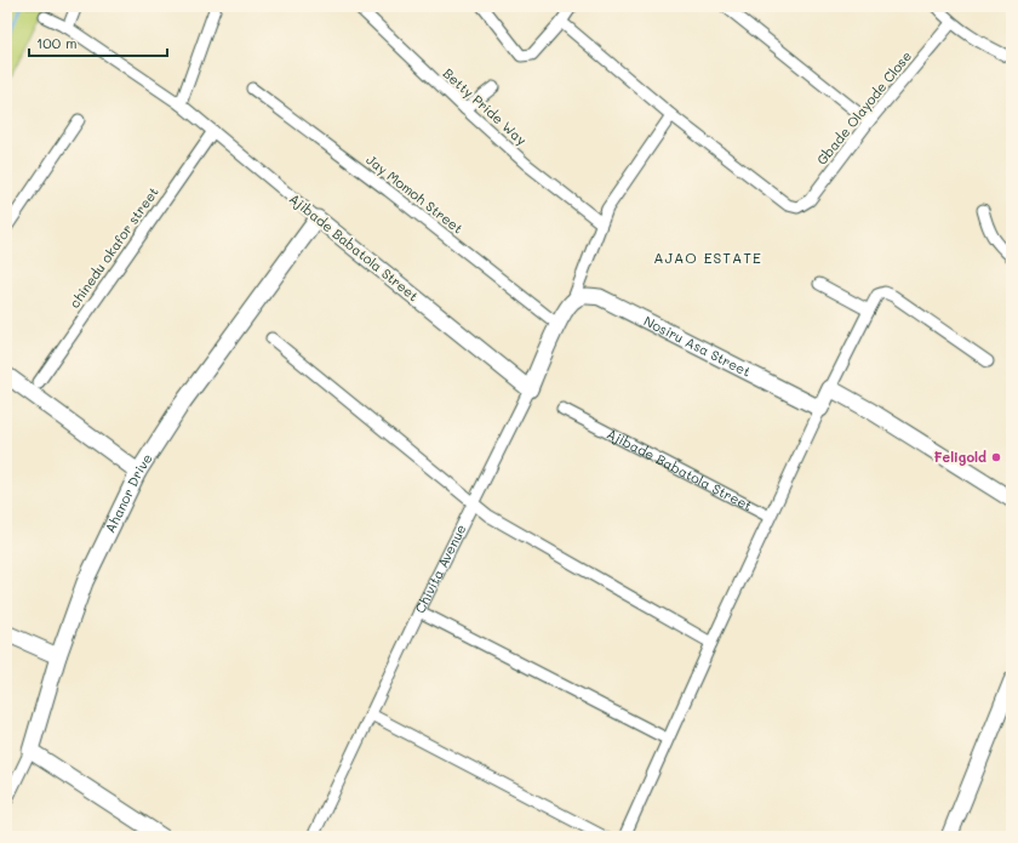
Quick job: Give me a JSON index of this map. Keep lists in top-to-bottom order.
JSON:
{
  "streets": {
    "street": [
      "Betty Pride Way",
      "Gbade Olayode Close",
      "Jay Momoh Street",
      "chinedu okafor street",
      "Ajibade Babatola Street",
      "Nosiru Asa Street",
      "Ahanor Drive",
      "Chivita Avenue"
    ]
  },
  "crossings": [
    ["Jay Momoh Street", "Chivita Avenue"],
    ["chinedu okafor street", "Ajibade Babatola Street"],
    ["Ajibade Babatola Street", "Ahanor Drive"],
    ["Ajibade Babatola Street", "Chivita Avenue"],
    ["Nosiru Asa Street", "Chivita Avenue"]
  ],
  "districts": ["AJAO ESTATE"],
  "places": ["Feligold"],
  "scale_bar": "100 m"
}
